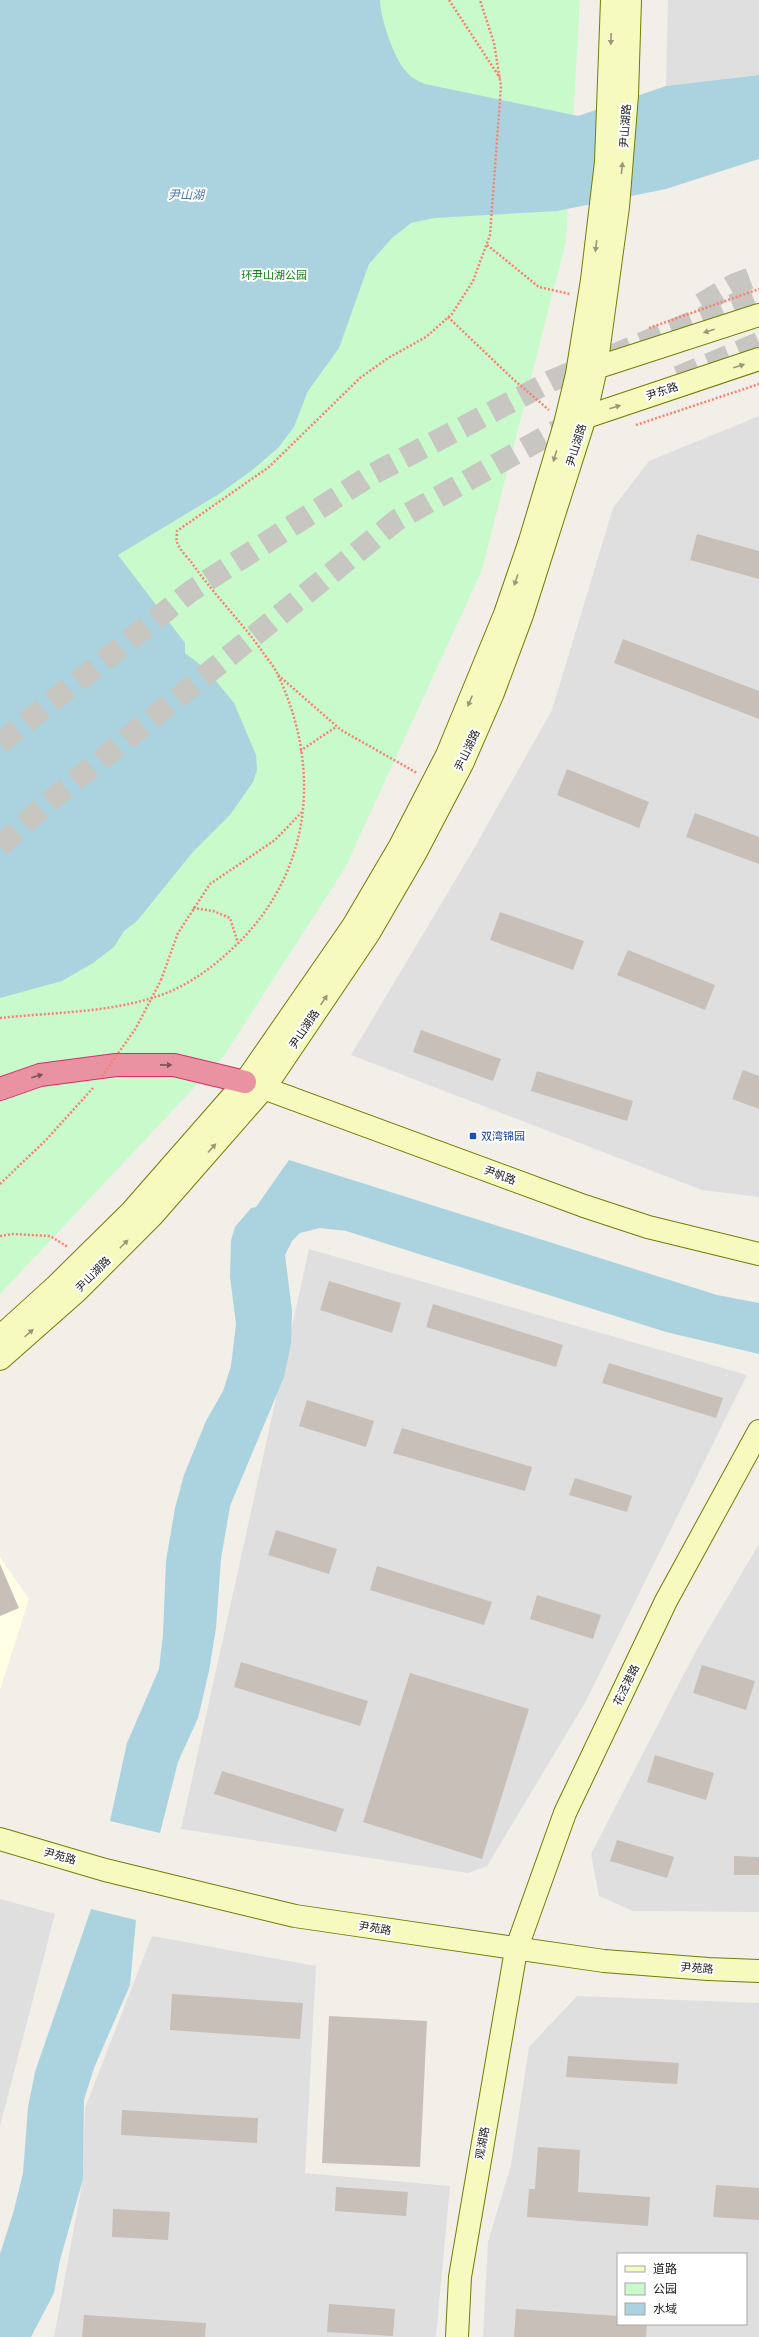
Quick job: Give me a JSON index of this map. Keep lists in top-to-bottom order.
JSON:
{
  "streets": {
    "main road": [
      "尹山湖路",
      "尹东路",
      "尹帆路",
      "花泾港路",
      "尹苑路",
      "观湖路"
    ]
  },
  "crossings": [
    ["尹山湖路", "尹东路"],
    ["尹山湖路", "尹帆路"],
    ["花泾港路", "尹苑路"],
    ["花泾港路", "观湖路"],
    ["尹苑路", "观湖路"]
  ],
  "water": ["尹山湖"],
  "parks": ["环尹山湖公园"],
  "places": {
    "transit": ["双湾锦园"]
  },
  "legend": ["道路", "公园", "水域"]
}
